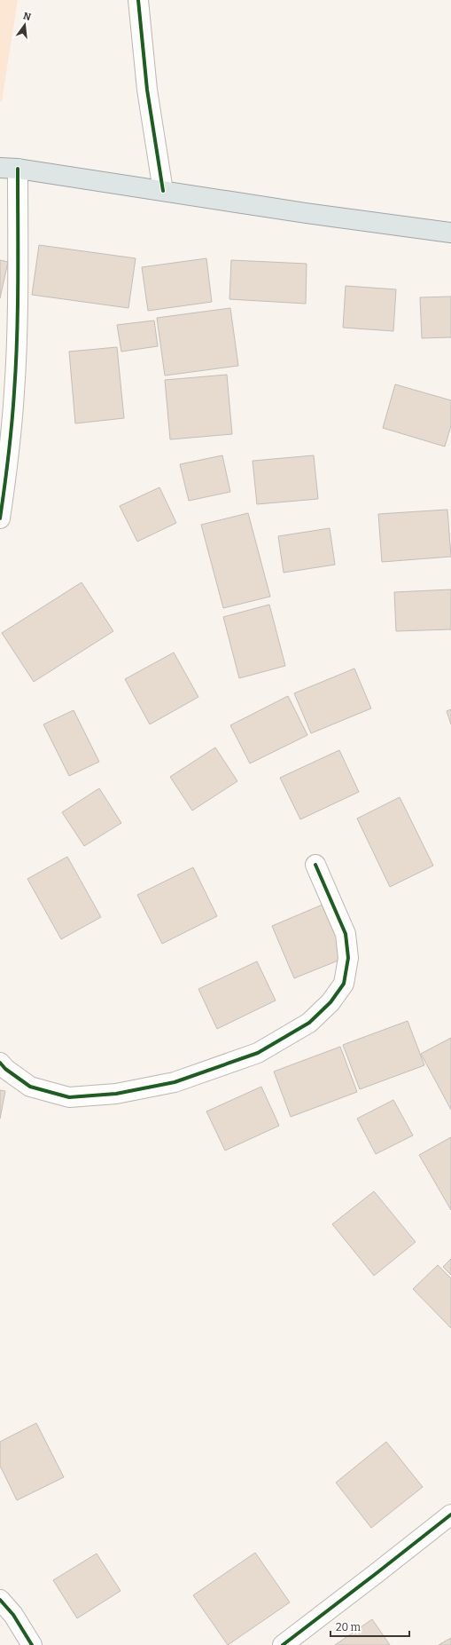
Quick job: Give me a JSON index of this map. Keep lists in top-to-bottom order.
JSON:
{
  "scale_bar": "20 m",
  "north": "top"
}
